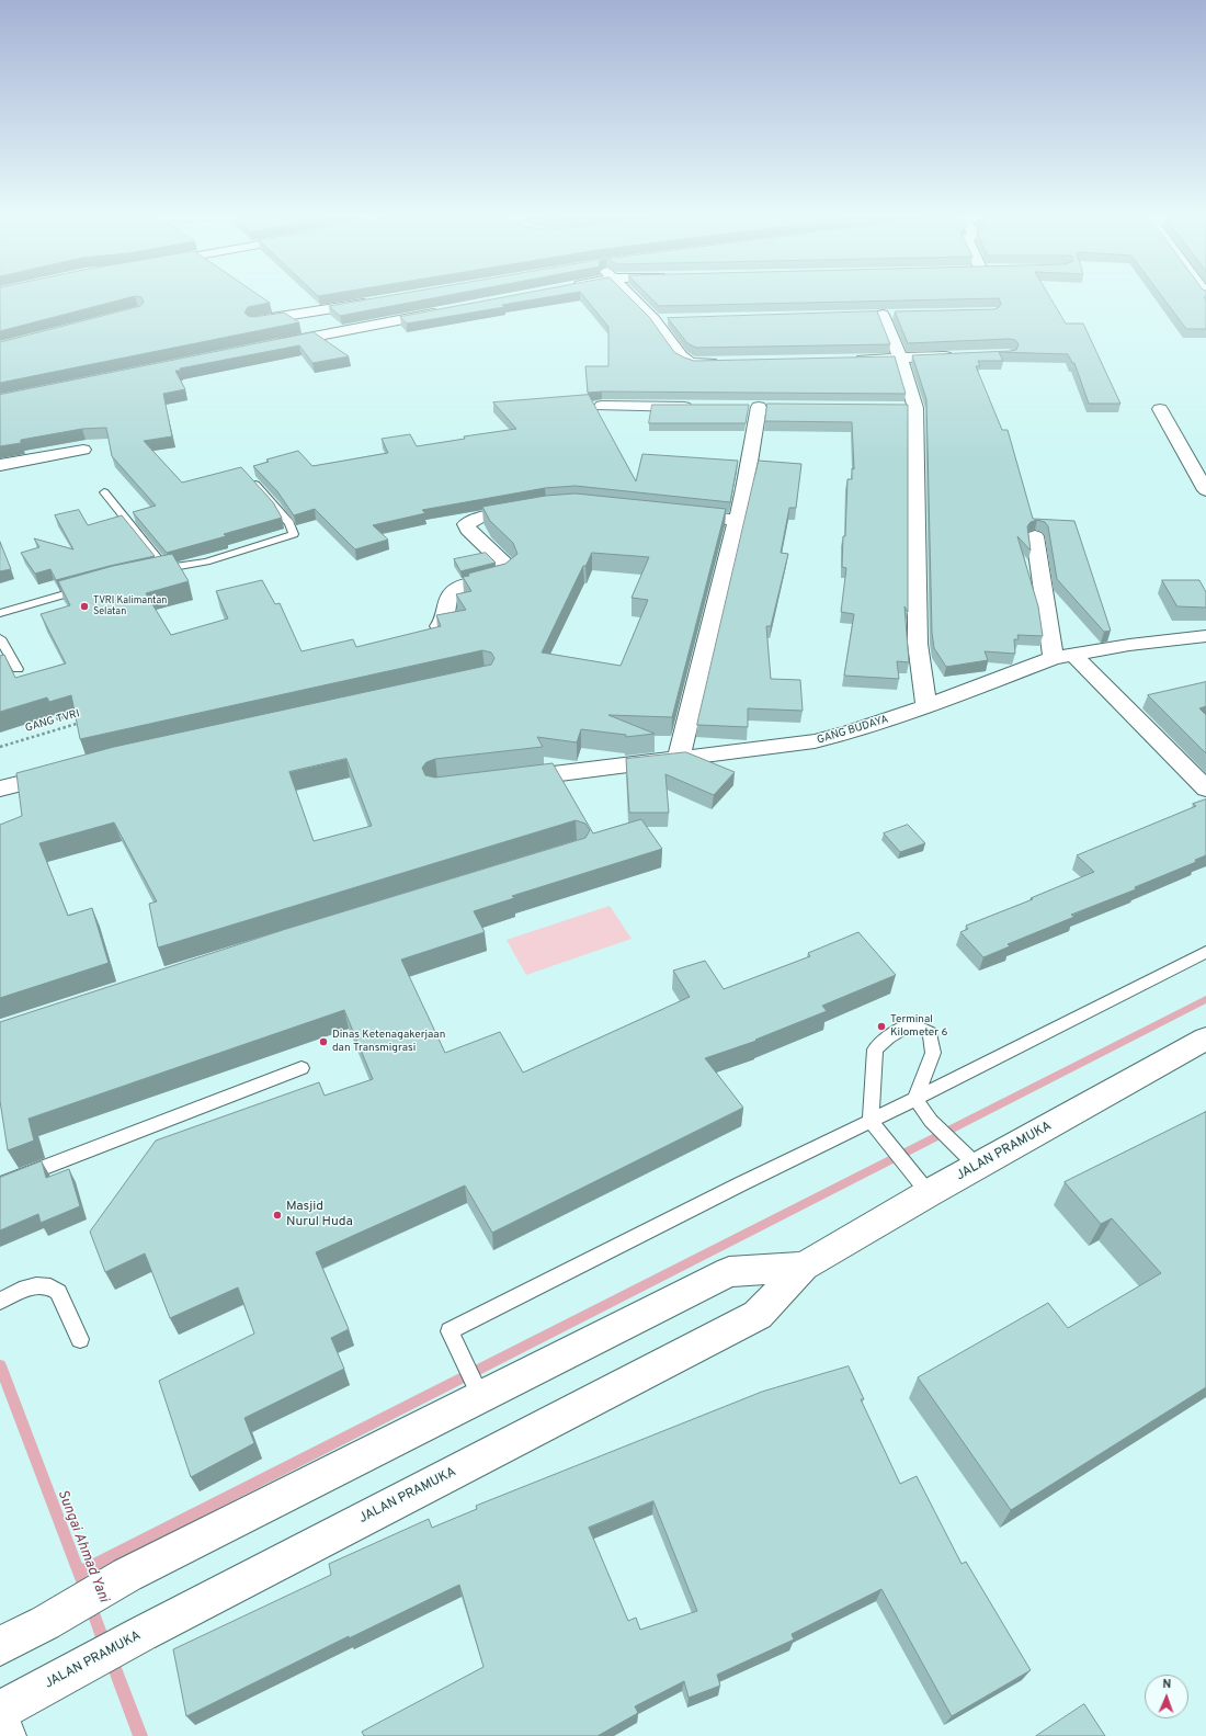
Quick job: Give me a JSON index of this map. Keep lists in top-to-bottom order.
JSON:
{
  "streets": {
    "main road": ["GANG BUDAYA", "JALAN PRAMUKA"],
    "path": ["GANG TVRI"]
  },
  "water": ["Sungai Ahmad Yani"],
  "places": [
    "TVRI Kalimantan Selatan",
    "Terminal Kilometer 6",
    "Dinas Ketenagakerjaan dan Transmigrasi",
    "Masjid Nurul Huda"
  ],
  "north": "top"
}
